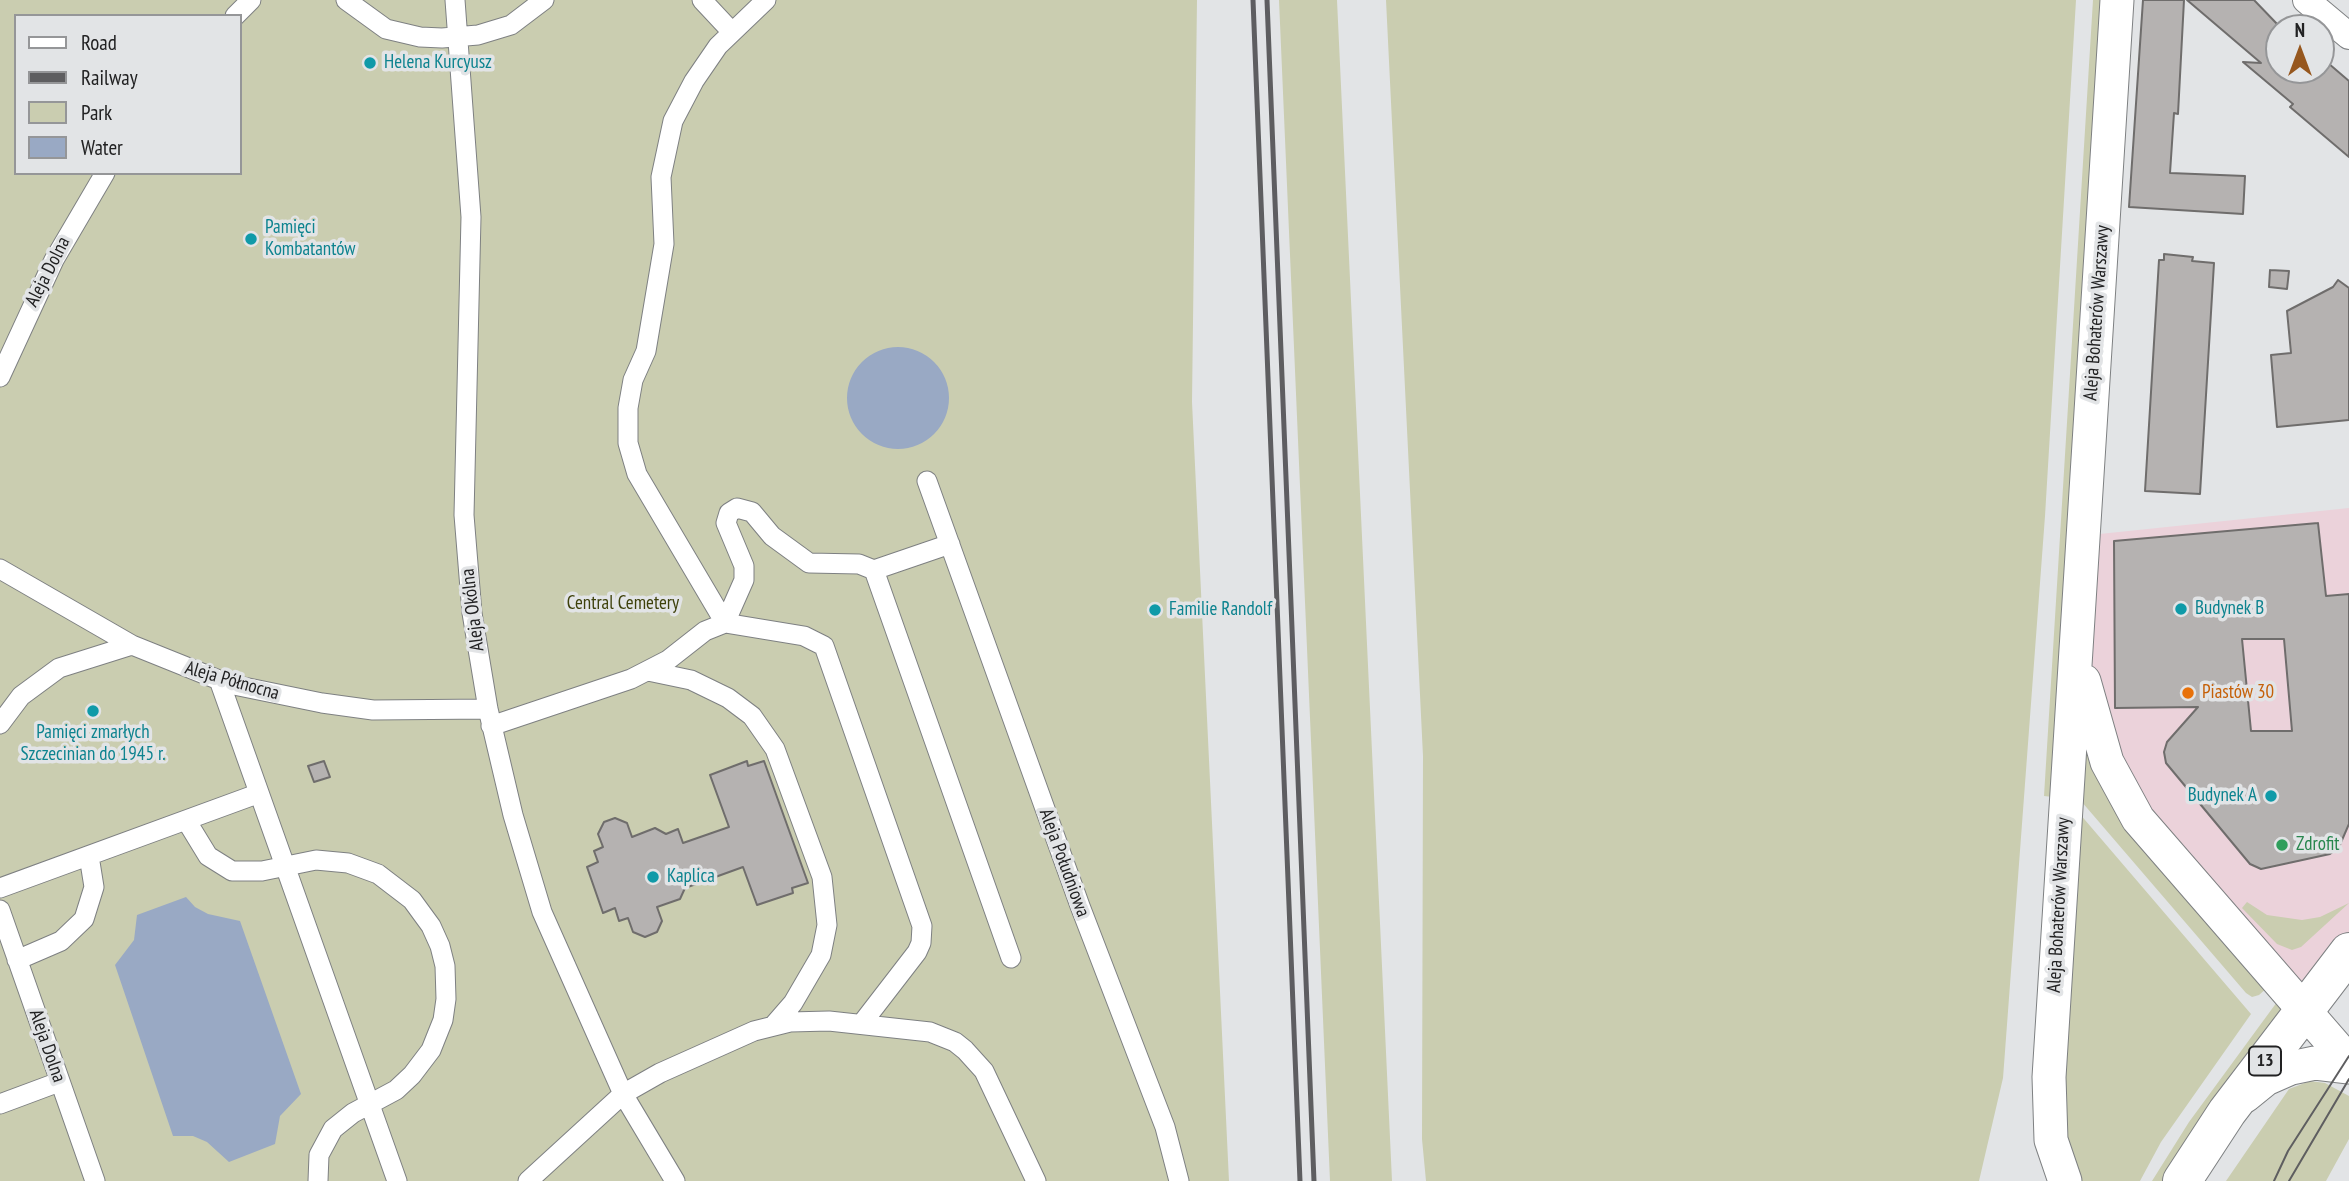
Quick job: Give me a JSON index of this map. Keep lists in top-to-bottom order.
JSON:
{
  "streets": {
    "main road": ["13"],
    "street": [
      "Aleja Dolna",
      "Aleja Bohaterów Warszawy",
      "Aleja Okólna",
      "Aleja Północna",
      "Aleja Południowa"
    ]
  },
  "crossings": [
    ["Aleja Bohaterów Warszawy", "13"],
    ["Aleja Okólna", "Aleja Północna"]
  ],
  "parks": ["Central Cemetery"],
  "places": [
    "Helena Kurcyusz",
    "Pamięci Kombatantów",
    "Budynek B",
    "Familie Randolf",
    "Piastów 30",
    "Pamięci zmarłych Szczecinian do 1945 r.",
    "Budynek A",
    "Zdrofit",
    "Kaplica"
  ],
  "legend": [
    "Road",
    "Railway",
    "Park",
    "Water"
  ],
  "north": "top"
}
